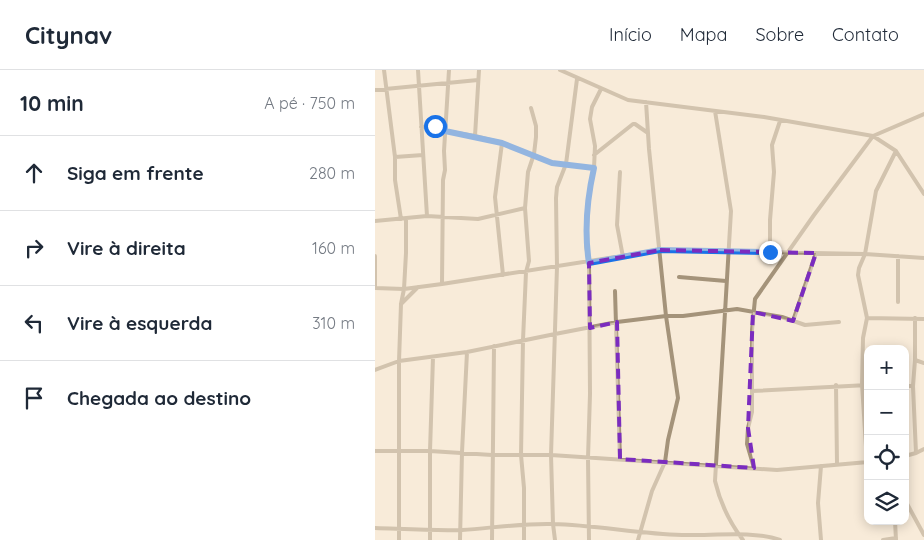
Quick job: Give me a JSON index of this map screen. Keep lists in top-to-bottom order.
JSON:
{
  "page": {
    "header": "Citynav",
    "nav": [
      "Início",
      "Mapa",
      "Sobre",
      "Contato"
    ],
    "heading": ["10 min", "A pé · 750 m"],
    "list": [
      ["Siga em frente", "280 m"],
      ["Vire à direita", "160 m"],
      ["Vire à esquerda", "310 m"],
      "Chegada ao destino"
    ],
    "map_buttons": ["+", "−"]
  }
}
